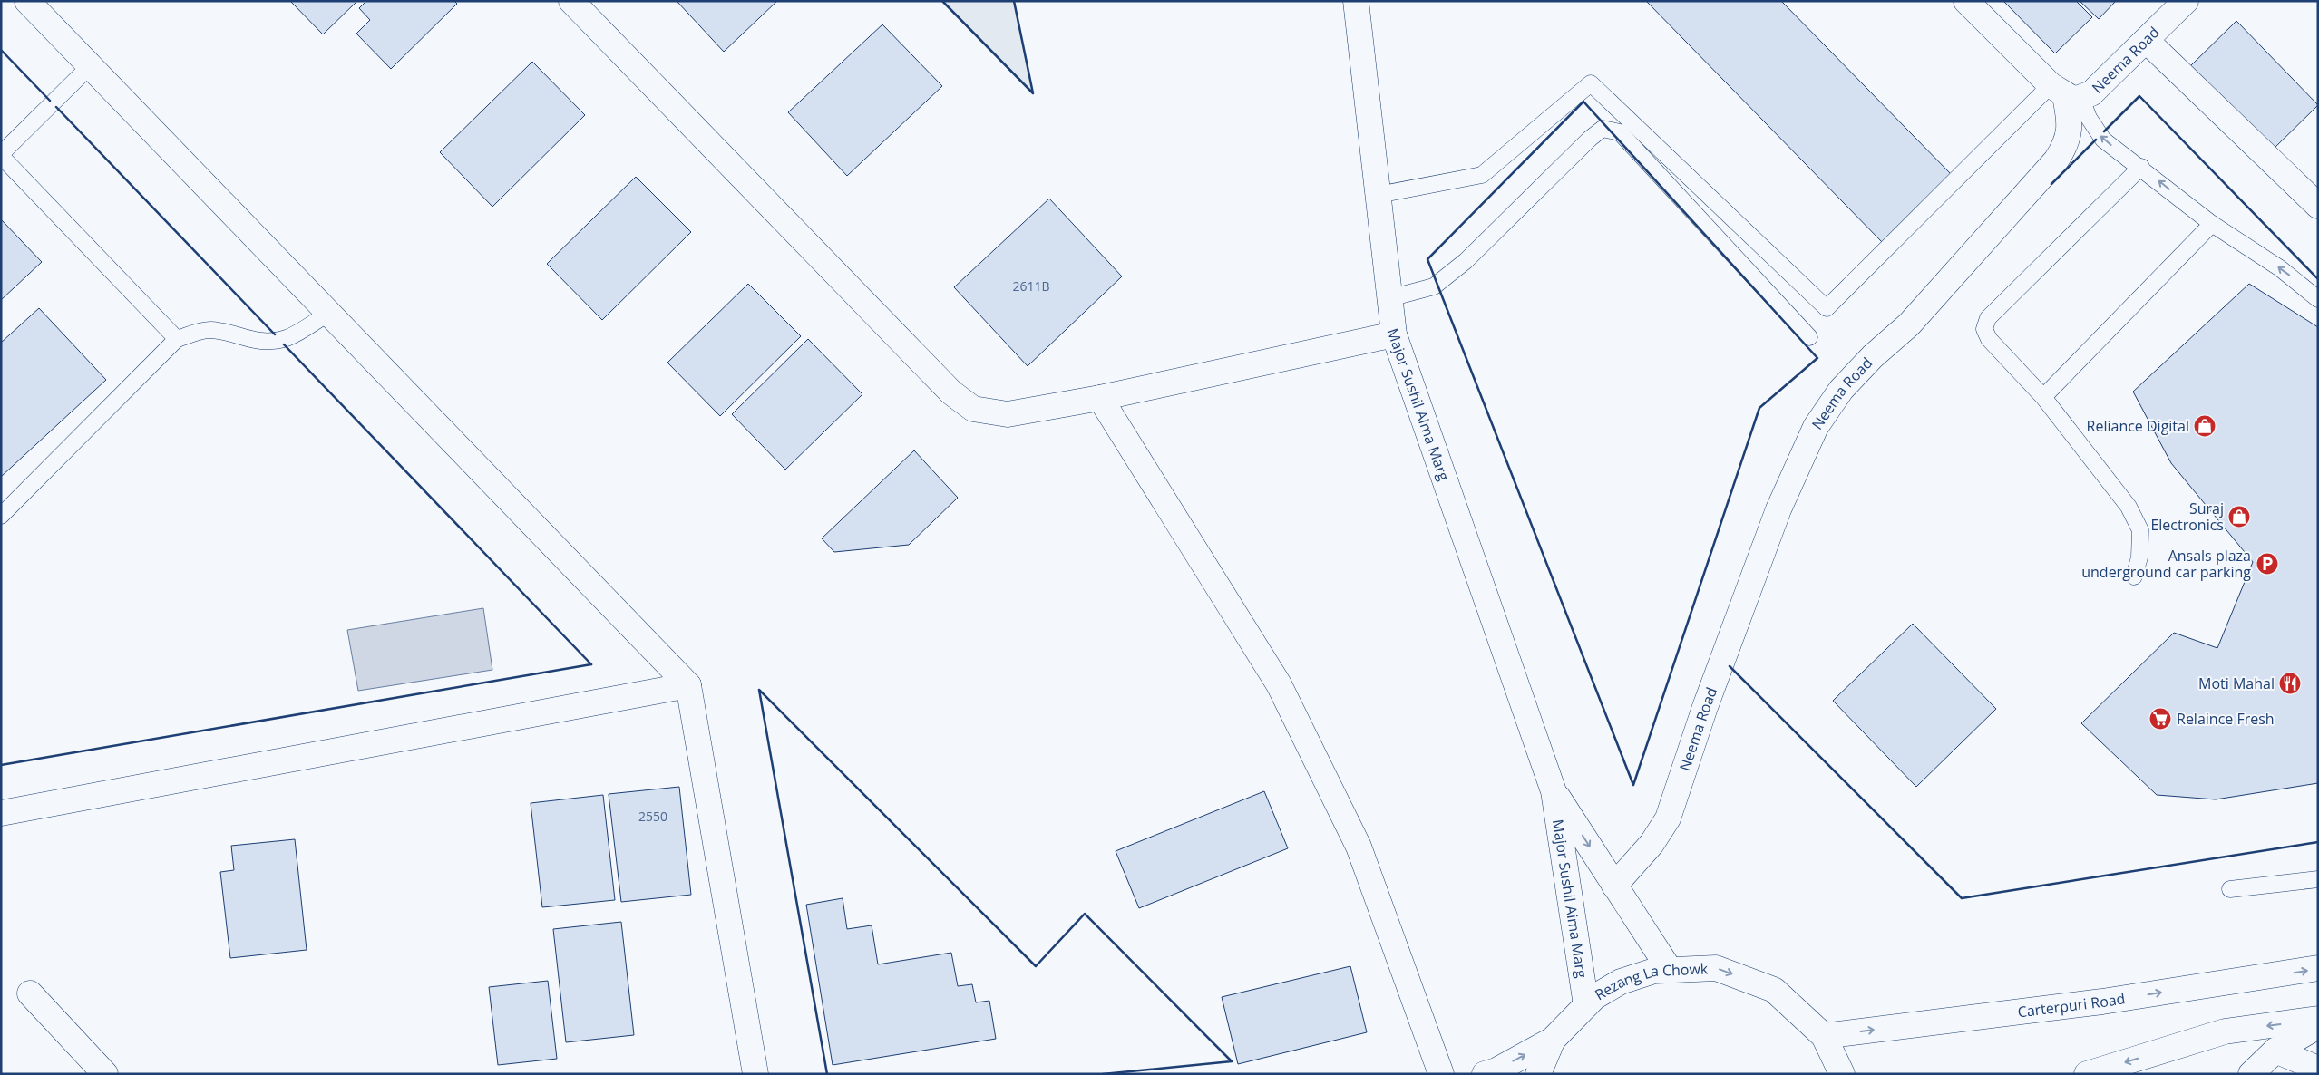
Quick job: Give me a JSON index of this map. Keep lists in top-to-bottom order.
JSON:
{
  "streets": {
    "street": [
      "Neema Road",
      "Major Sushil Aima Marg",
      "Rezang La Chowk",
      "Carterpuri Road"
    ]
  },
  "crossings": [
    ["Neema Road", "Major Sushil Aima Marg"],
    ["Major Sushil Aima Marg", "Rezang La Chowk"],
    ["Rezang La Chowk", "Carterpuri Road"]
  ],
  "one_way": ["Rezang La Chowk"],
  "places": {
    "shop": ["Reliance Digital", "Suraj Electronics"],
    "parking": ["Ansals plaza underground car parking"],
    "restaurant": ["Moti Mahal"],
    "supermarket": ["Relaince Fresh"]
  },
  "house_numbers": ["2611B", "2550"]
}
